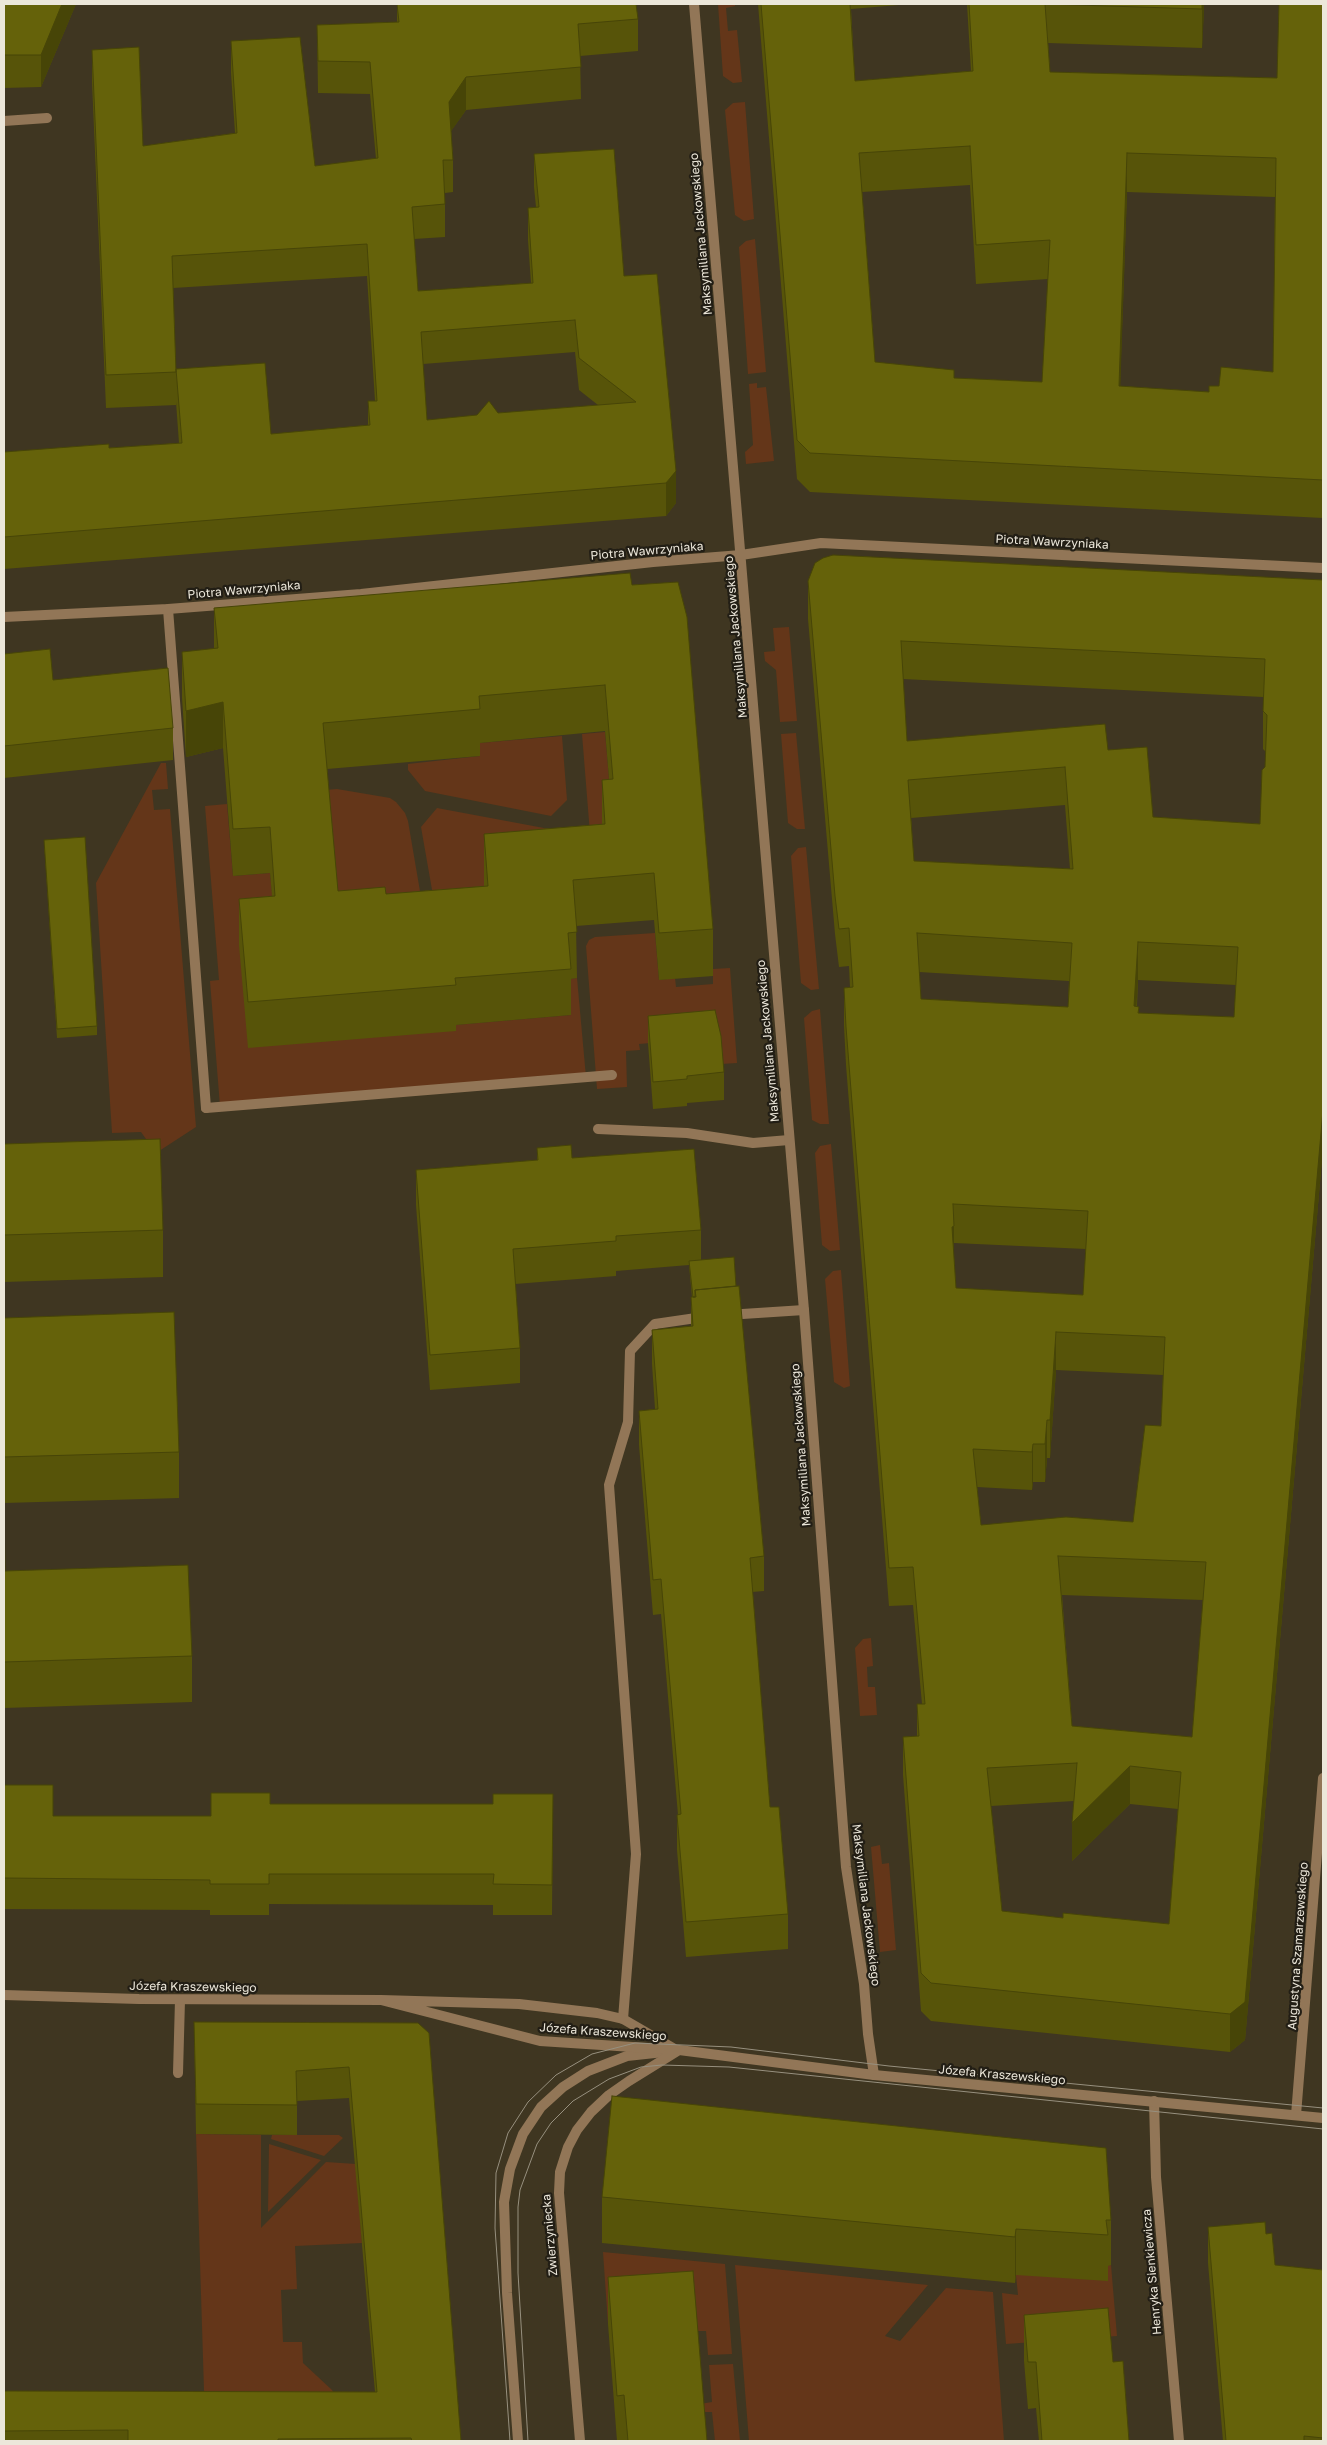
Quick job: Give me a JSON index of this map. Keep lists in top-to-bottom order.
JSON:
{
  "streets": {
    "street": [
      "Maksymiliana Jackowskiego",
      "Piotra Wawrzyniaka",
      "Augustyna Szamarzewskiego",
      "Józefa Kraszewskiego",
      "Zwierzyniecka",
      "Henryka Sienkiewicza"
    ]
  },
  "crossings": [
    ["Maksymiliana Jackowskiego", "Piotra Wawrzyniaka"],
    ["Maksymiliana Jackowskiego", "Józefa Kraszewskiego"],
    ["Augustyna Szamarzewskiego", "Józefa Kraszewskiego"],
    ["Józefa Kraszewskiego", "Zwierzyniecka"],
    ["Józefa Kraszewskiego", "Henryka Sienkiewicza"]
  ]
}
